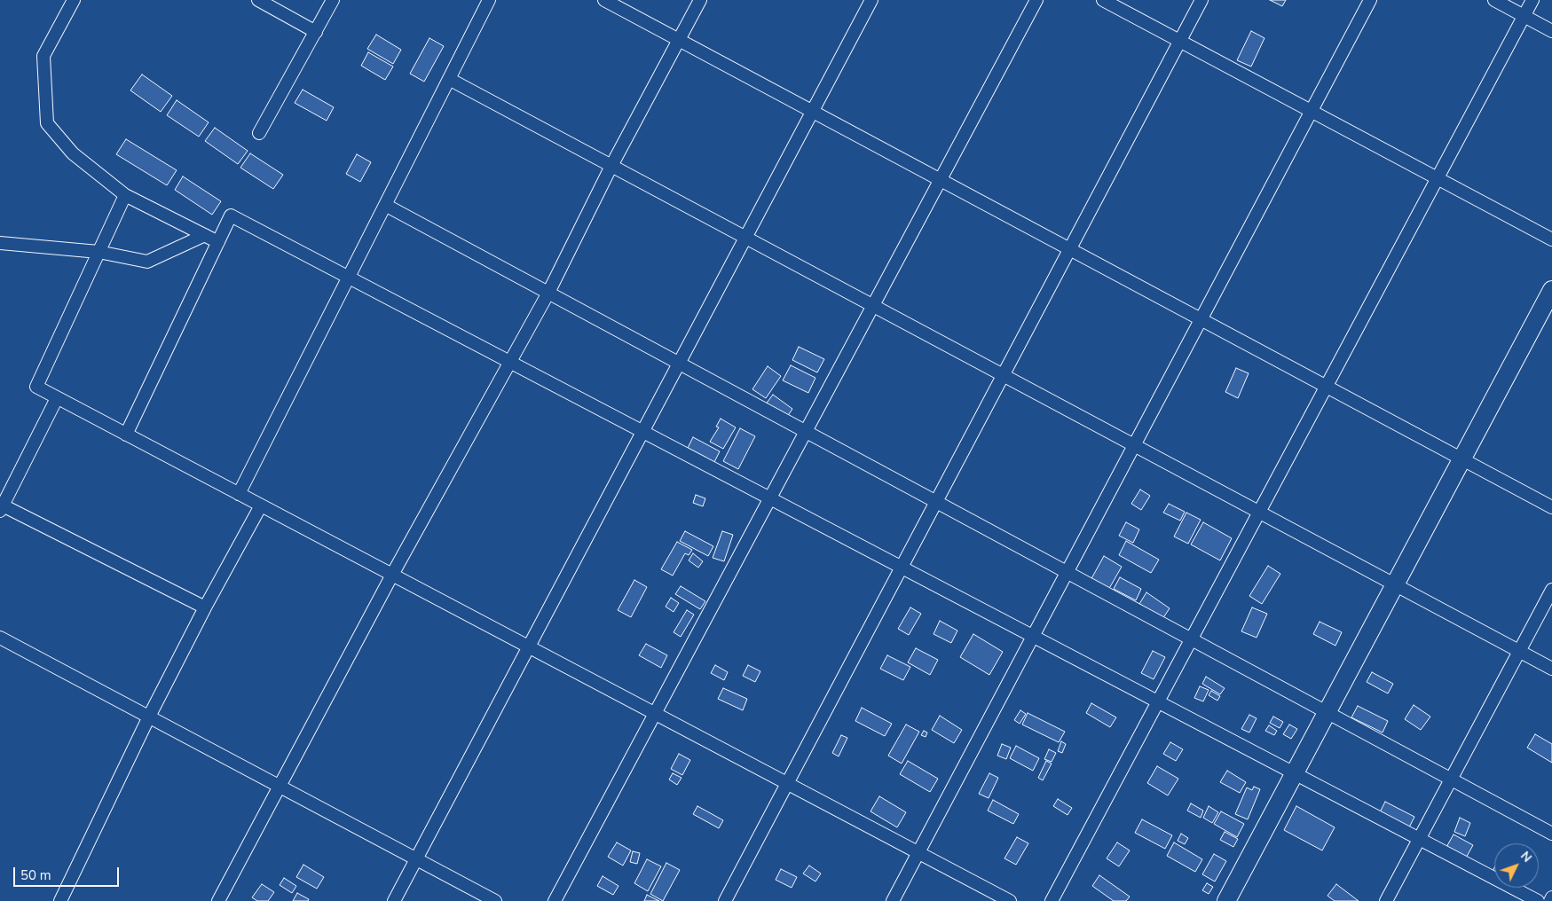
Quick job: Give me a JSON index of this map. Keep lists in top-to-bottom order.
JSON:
{
  "scale_bar": "50 m",
  "north": "top right"
}
